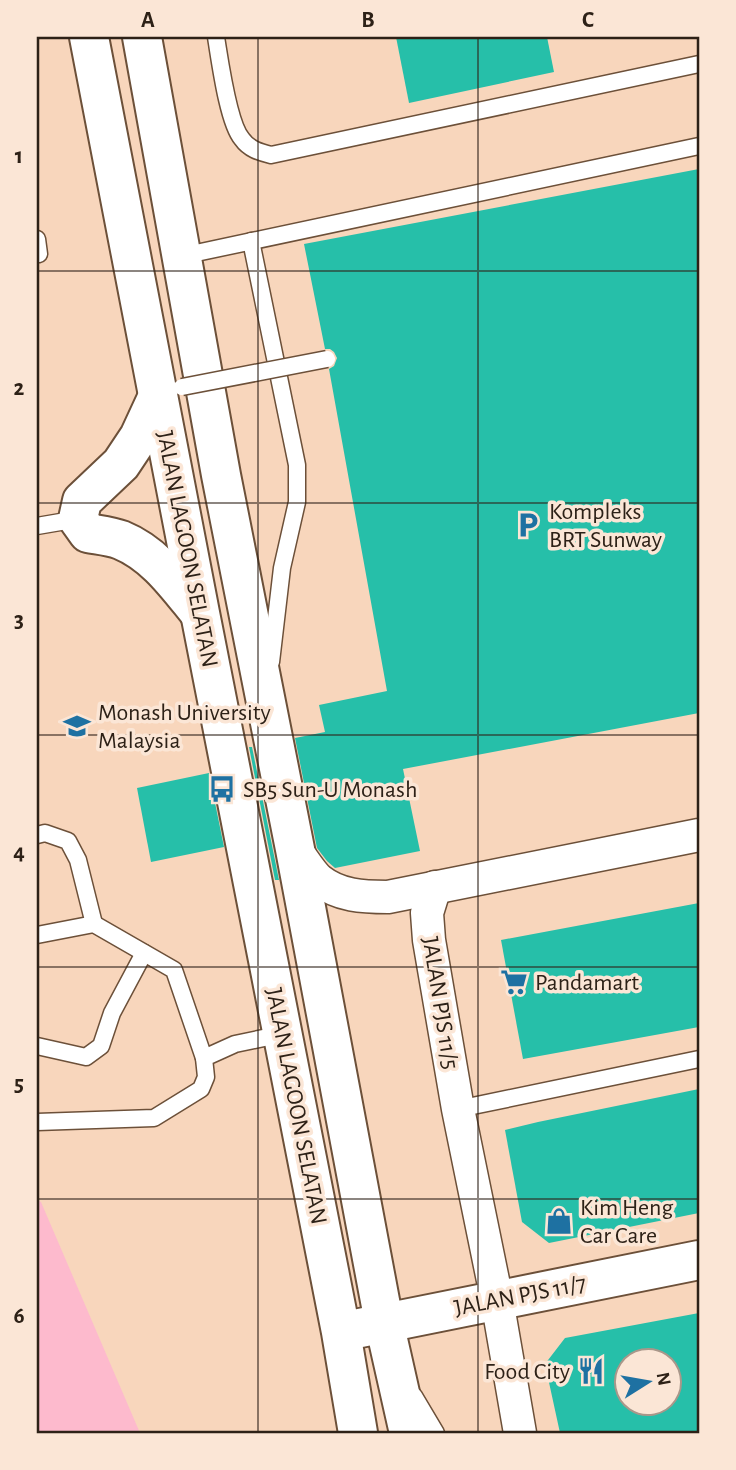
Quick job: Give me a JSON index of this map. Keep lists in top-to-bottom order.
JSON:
{
  "streets": {
    "main road": ["JALAN LAGOON SELATAN", "JALAN PJS 11/7"],
    "street": ["JALAN PJS 11/5"]
  },
  "crossings": [
    ["JALAN LAGOON SELATAN", "JALAN PJS 11/7"],
    ["JALAN PJS 11/5", "JALAN PJS 11/7"]
  ],
  "places": {
    "parking": ["Kompleks BRT Sunway"],
    "school or university": ["Monash University Malaysia"],
    "bus stop": ["SB5 Sun-U Monash"],
    "supermarket": ["Pandamart"],
    "shop": ["Kim Heng Car Care"],
    "restaurant": ["Food City"]
  },
  "north": "right",
  "grid": {
    "columns": ["A", "B", "C"],
    "rows": [
      "1",
      "2",
      "3",
      "4",
      "5",
      "6"
    ]
  }
}
